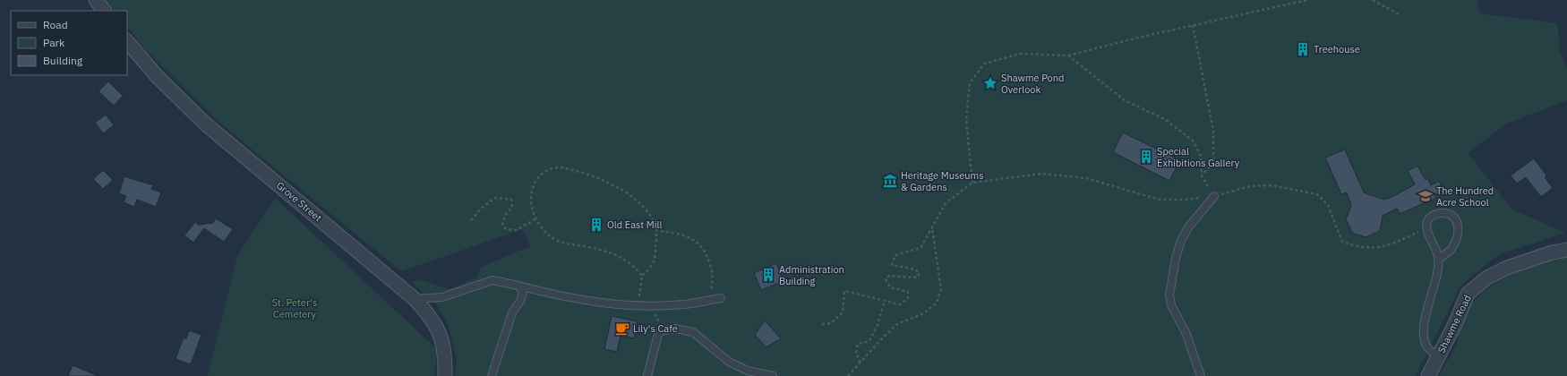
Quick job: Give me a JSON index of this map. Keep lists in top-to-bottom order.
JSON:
{
  "streets": {
    "street": ["Grove Street", "Shawme Road"]
  },
  "parks": ["St. Peter's Cemetery"],
  "places": {
    "building": [
      "Treehouse",
      "Special Exhibitions Gallery",
      "Old East Mill",
      "Administration Building"
    ],
    "place": ["Shawme Pond Overlook"],
    "museum": ["Heritage Museums & Gardens"],
    "school or university": ["The Hundred Acre School"],
    "cafe": ["Lily's Cafe"]
  },
  "legend": ["Road", "Park", "Building"]
}
